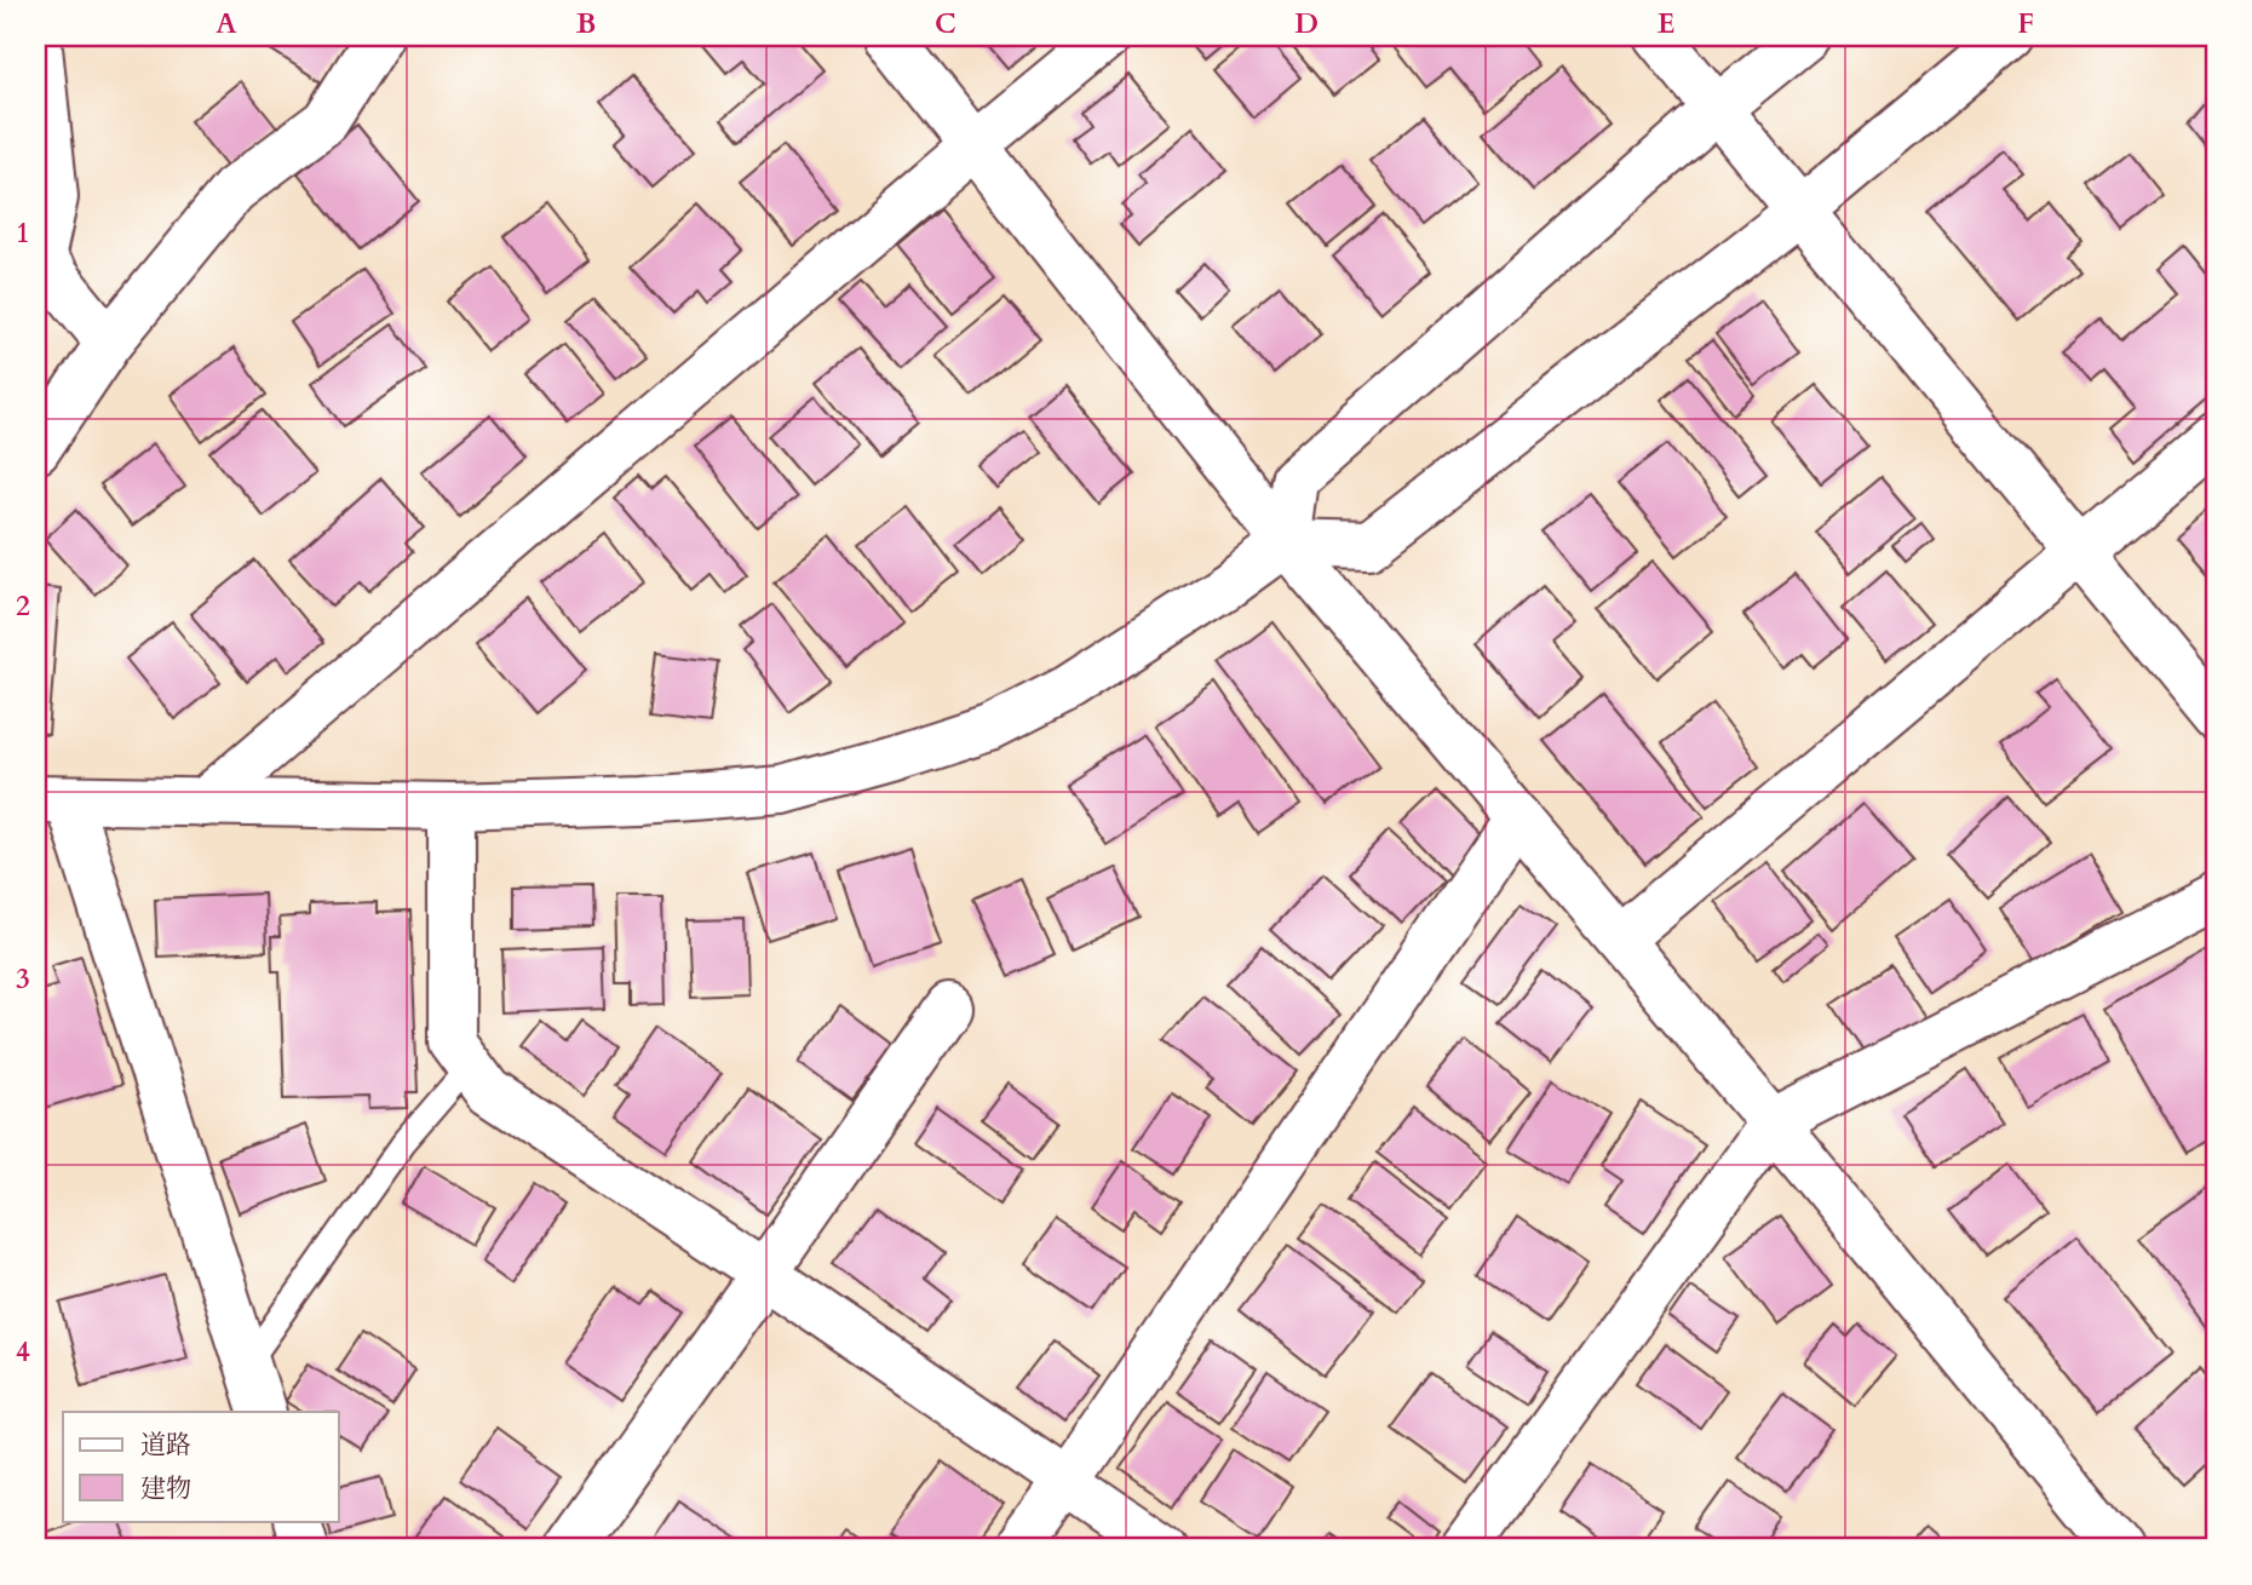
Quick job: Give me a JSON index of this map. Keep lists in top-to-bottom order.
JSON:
{
  "legend": ["道路", "建物"],
  "grid": {
    "columns": [
      "A",
      "B",
      "C",
      "D",
      "E",
      "F"
    ],
    "rows": [
      "1",
      "2",
      "3",
      "4"
    ]
  }
}
